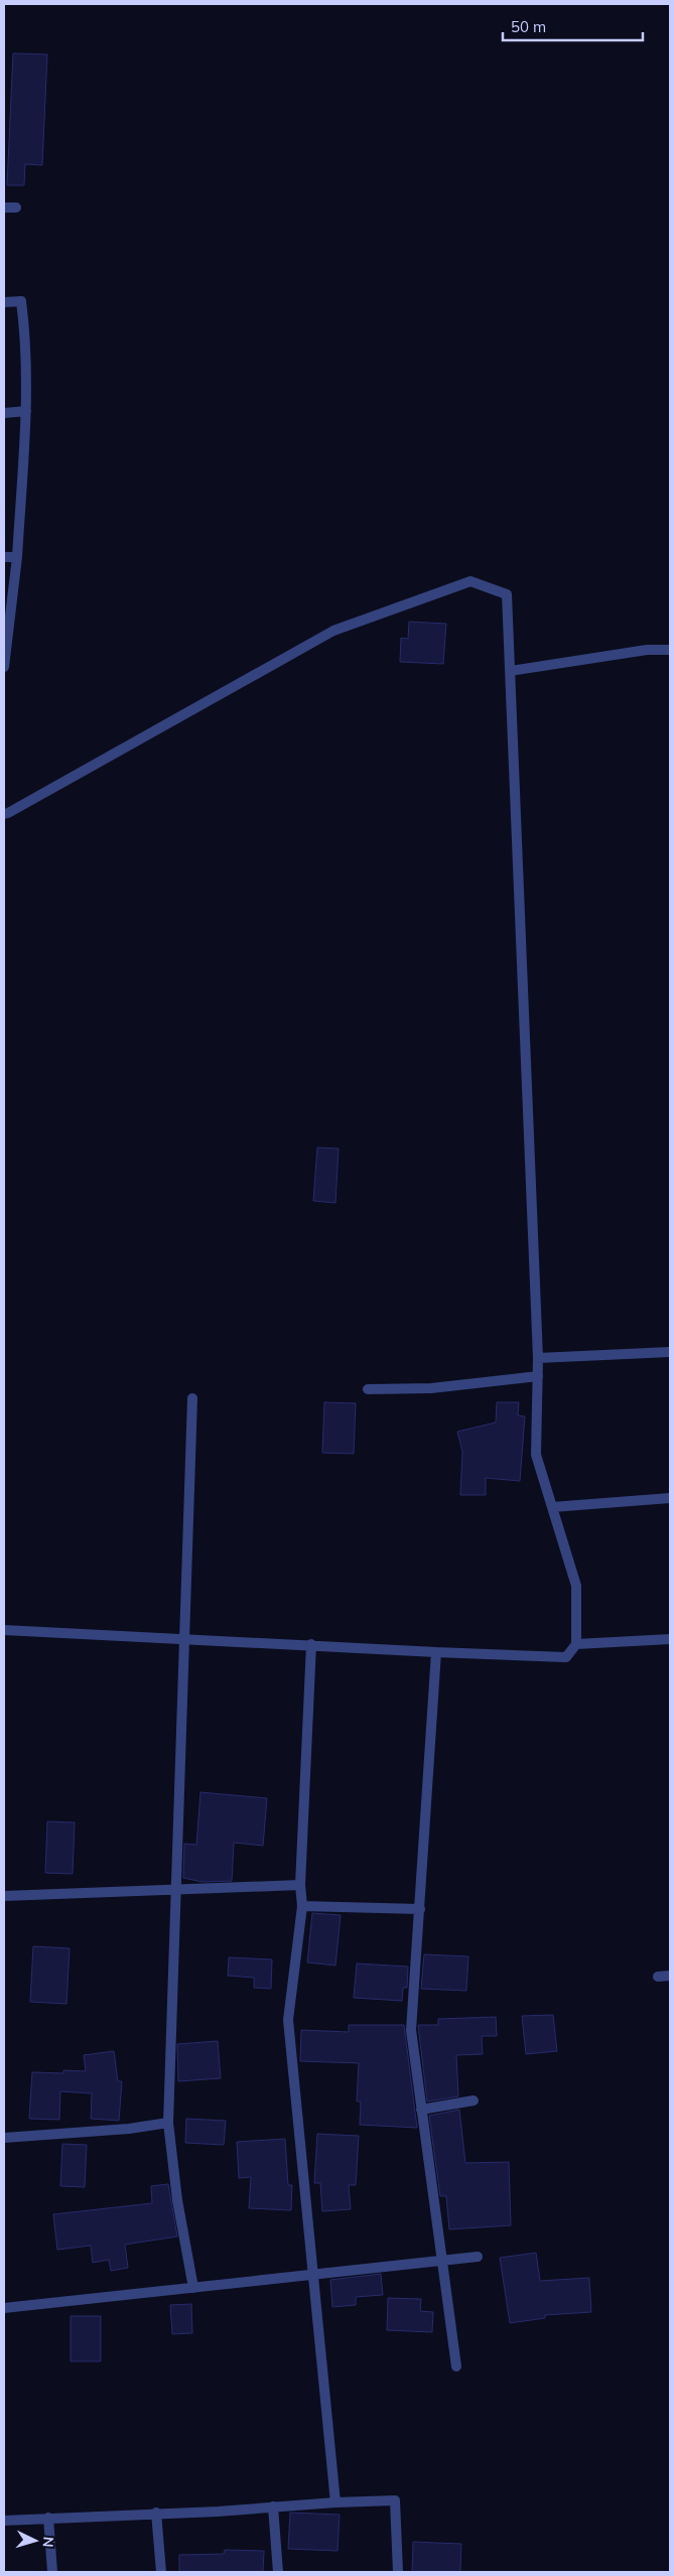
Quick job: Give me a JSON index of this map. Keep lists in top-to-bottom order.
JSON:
{
  "scale_bar": "50 m",
  "north": "right"
}
